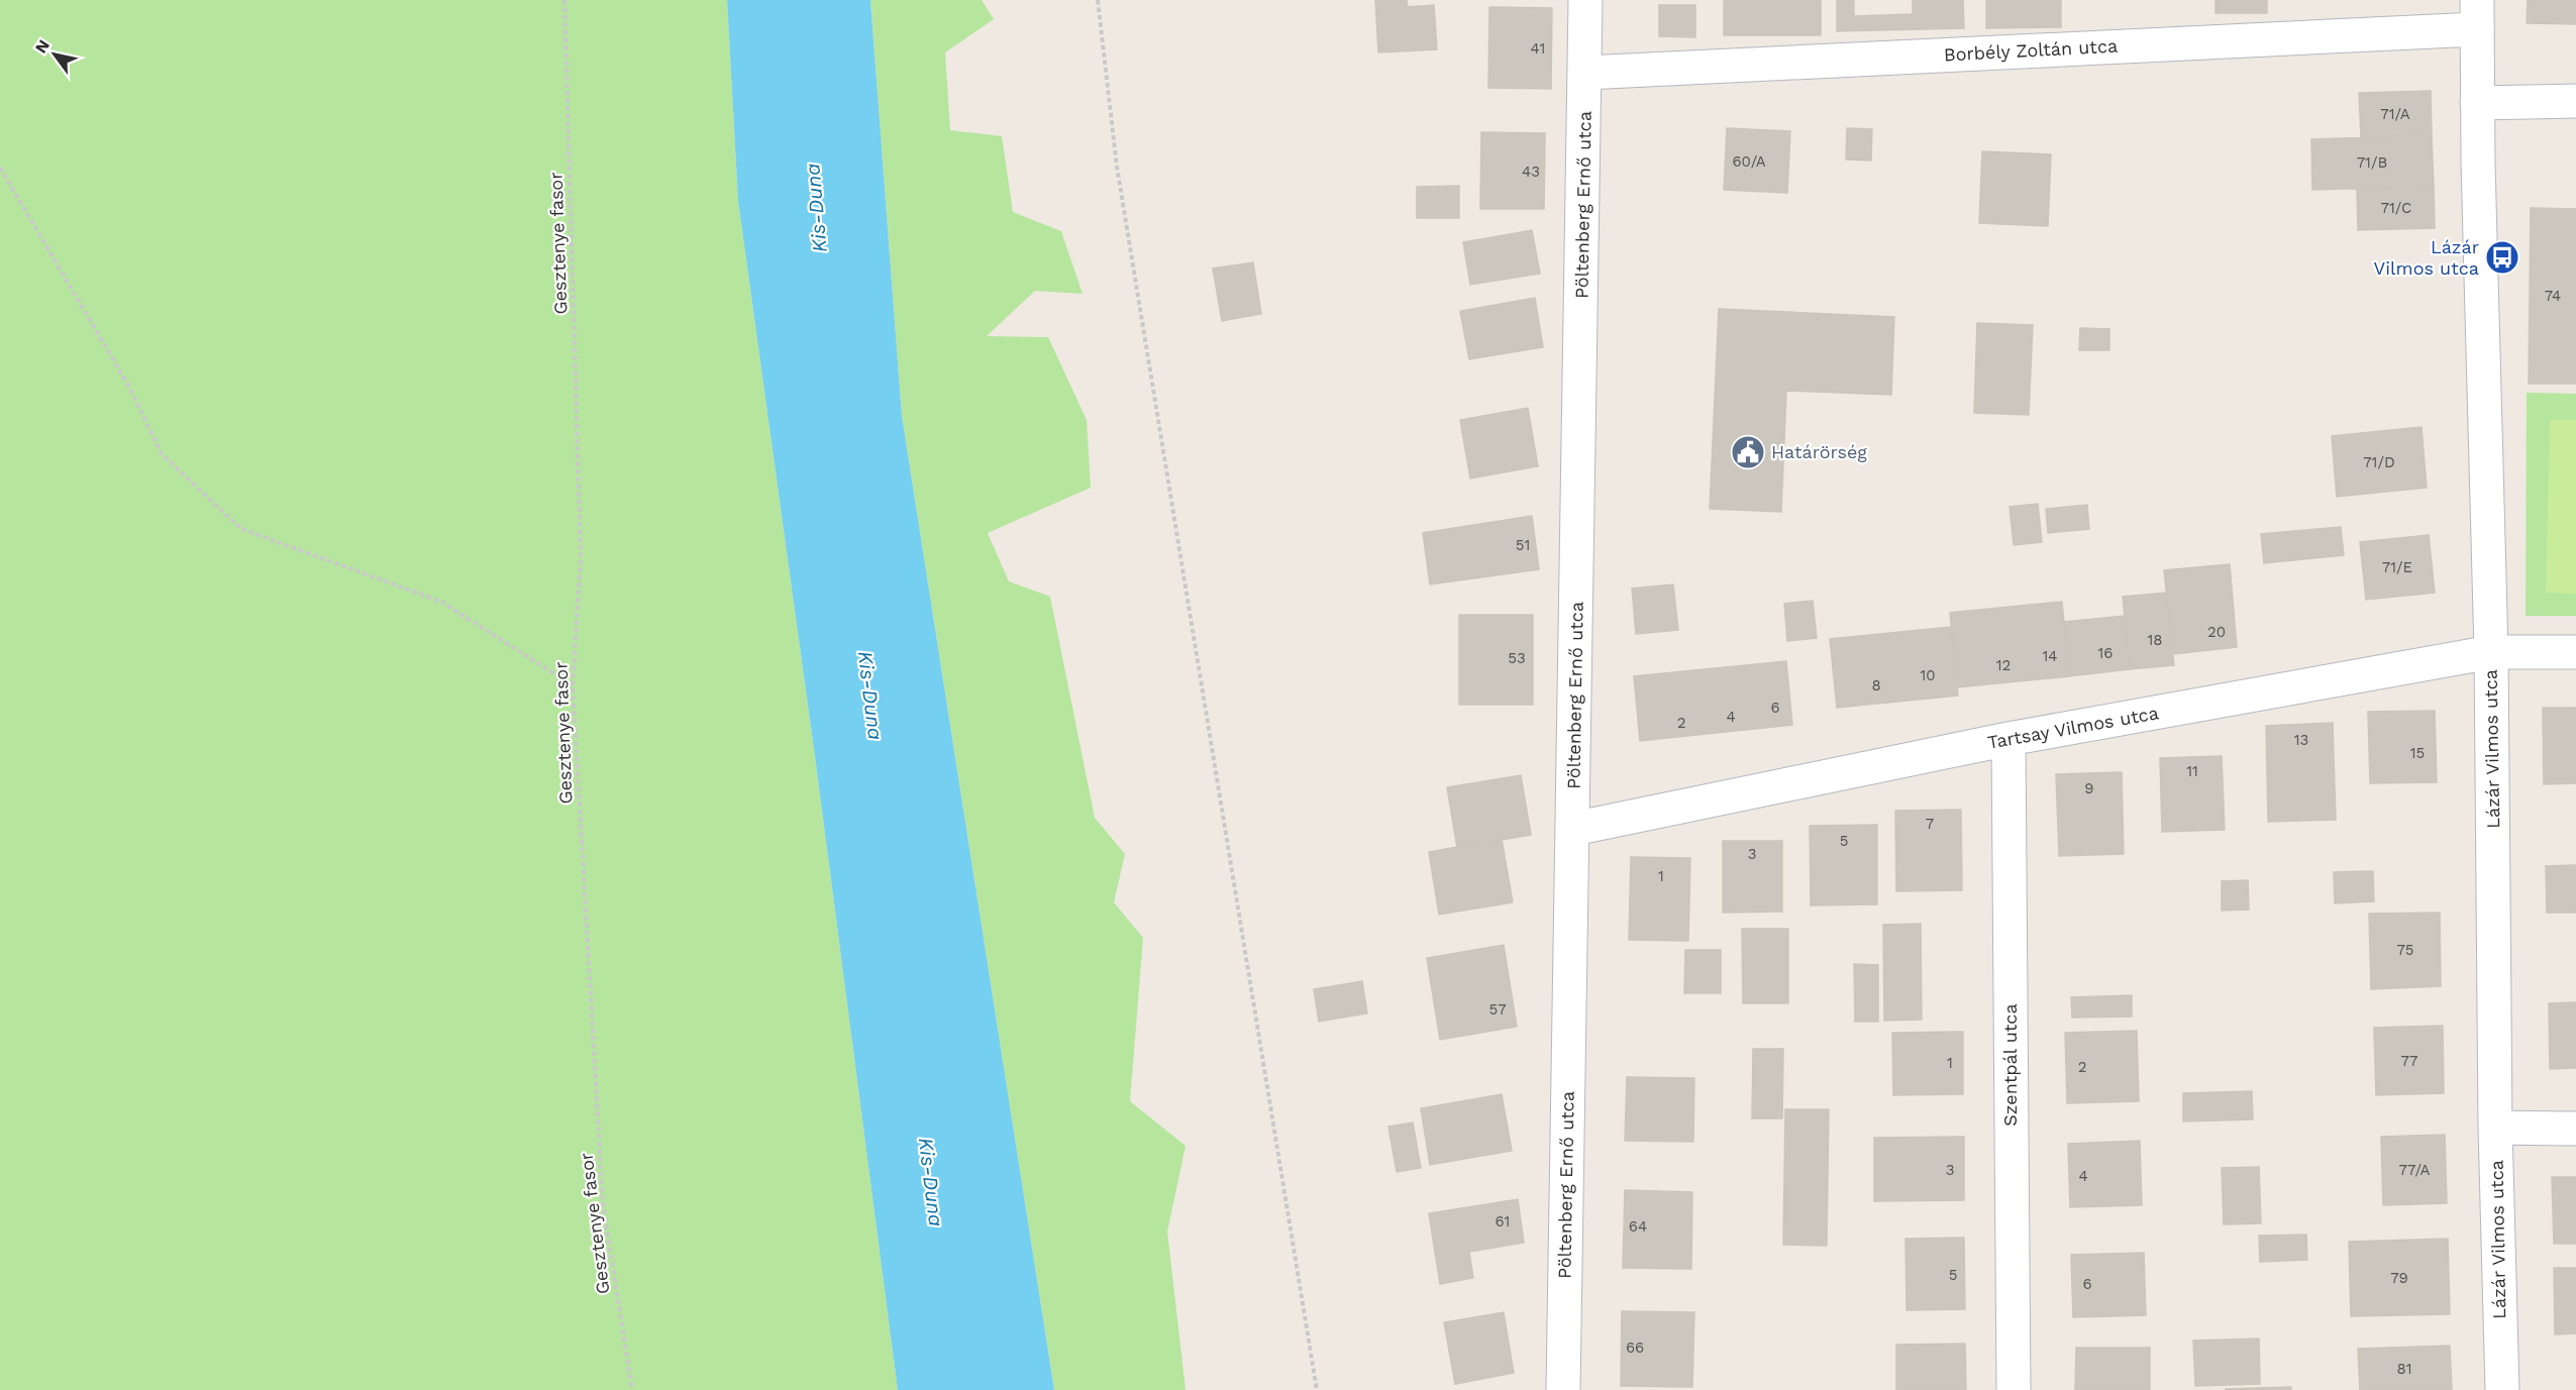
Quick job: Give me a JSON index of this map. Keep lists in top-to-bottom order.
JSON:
{
  "streets": {
    "street": [
      "Borbély Zoltán utca",
      "Pöltenberg Ernő utca",
      "Tartsay Vilmos utca",
      "Lázár Vilmos utca",
      "Szentpál utca"
    ],
    "path": ["Gesztenye fasor"]
  },
  "crossings": [
    ["Borbély Zoltán utca", "Pöltenberg Ernő utca"],
    ["Borbély Zoltán utca", "Lázár Vilmos utca"],
    ["Pöltenberg Ernő utca", "Tartsay Vilmos utca"],
    ["Tartsay Vilmos utca", "Lázár Vilmos utca"],
    ["Tartsay Vilmos utca", "Szentpál utca"]
  ],
  "water": ["Kis-Duna"],
  "places": {
    "bus stop": ["Lázár Vilmos utca"],
    "public building": ["Határörség"]
  },
  "house_numbers": [
    "41",
    "71/A",
    "60/A",
    "71/B",
    "43",
    "71/C",
    "74",
    "71/D",
    "51",
    "71/E",
    "20",
    "18",
    "16",
    "14",
    "53",
    "12",
    "10",
    "8",
    "6",
    "4",
    "2",
    "13",
    "15",
    "11",
    "9",
    "7",
    "5",
    "3",
    "1",
    "75",
    "57",
    "77",
    "1",
    "2",
    "3",
    "77/A",
    "4",
    "61",
    "64",
    "5",
    "79",
    "6",
    "66",
    "81"
  ],
  "north": "top left"
}
